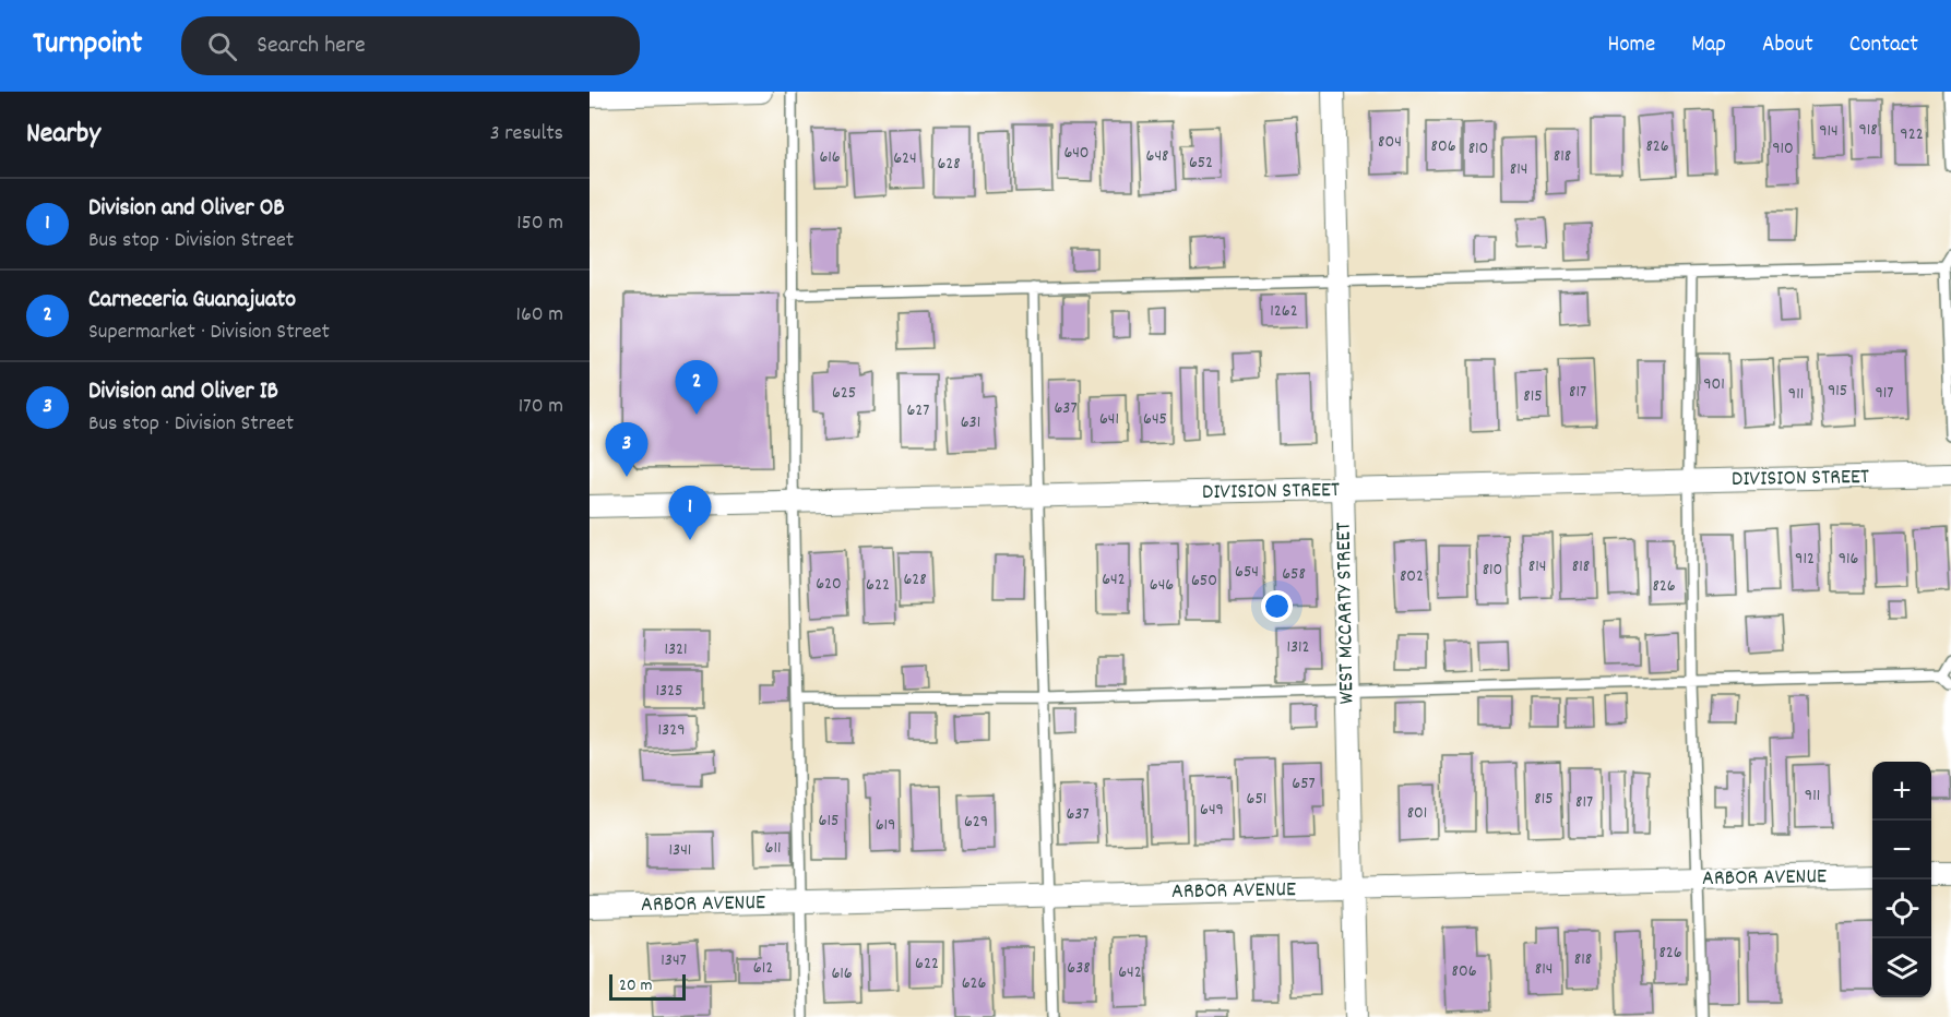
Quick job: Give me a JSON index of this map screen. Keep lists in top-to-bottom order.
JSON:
{
  "streets": {
    "street": ["DIVISION STREET", "WEST MCCARTY STREET", "ARBOR AVENUE"]
  },
  "crossings": [
    ["DIVISION STREET", "WEST MCCARTY STREET"],
    ["WEST MCCARTY STREET", "ARBOR AVENUE"]
  ],
  "house_numbers": [
    "918",
    "914",
    "922",
    "804",
    "806",
    "826",
    "810",
    "910",
    "640",
    "648",
    "818",
    "616",
    "624",
    "652",
    "628",
    "814",
    "1262",
    "901",
    "915",
    "817",
    "625",
    "917",
    "911",
    "815",
    "637",
    "627",
    "641",
    "645",
    "631",
    "912",
    "916",
    "814",
    "818",
    "810",
    "654",
    "658",
    "802",
    "628",
    "642",
    "650",
    "620",
    "622",
    "646",
    "826",
    "1312",
    "1321",
    "1325",
    "1329",
    "657",
    "911",
    "651",
    "815",
    "817",
    "649",
    "801",
    "637",
    "615",
    "629",
    "619",
    "611",
    "1341",
    "826",
    "818",
    "1347",
    "622",
    "612",
    "638",
    "814",
    "806",
    "642",
    "616",
    "626"
  ],
  "scale_bar": "20 m",
  "page": {
    "header": "Turnpoint",
    "search": "Search here",
    "nav": [
      "Home",
      "Map",
      "About",
      "Contact"
    ],
    "heading": ["Nearby", "3 results"],
    "list": [
      {
        "mark": "1",
        "name": "Division and Oliver OB",
        "note": "Bus stop · Division Street",
        "value": "150 m"
      },
      {
        "mark": "2",
        "name": "Carneceria Guanajuato",
        "note": "Supermarket · Division Street",
        "value": "160 m"
      },
      {
        "mark": "3",
        "name": "Division and Oliver IB",
        "note": "Bus stop · Division Street",
        "value": "170 m"
      }
    ],
    "pins": ["2", "3", "1"],
    "map_buttons": ["+", "−"],
    "scale": "20 m"
  }
}
